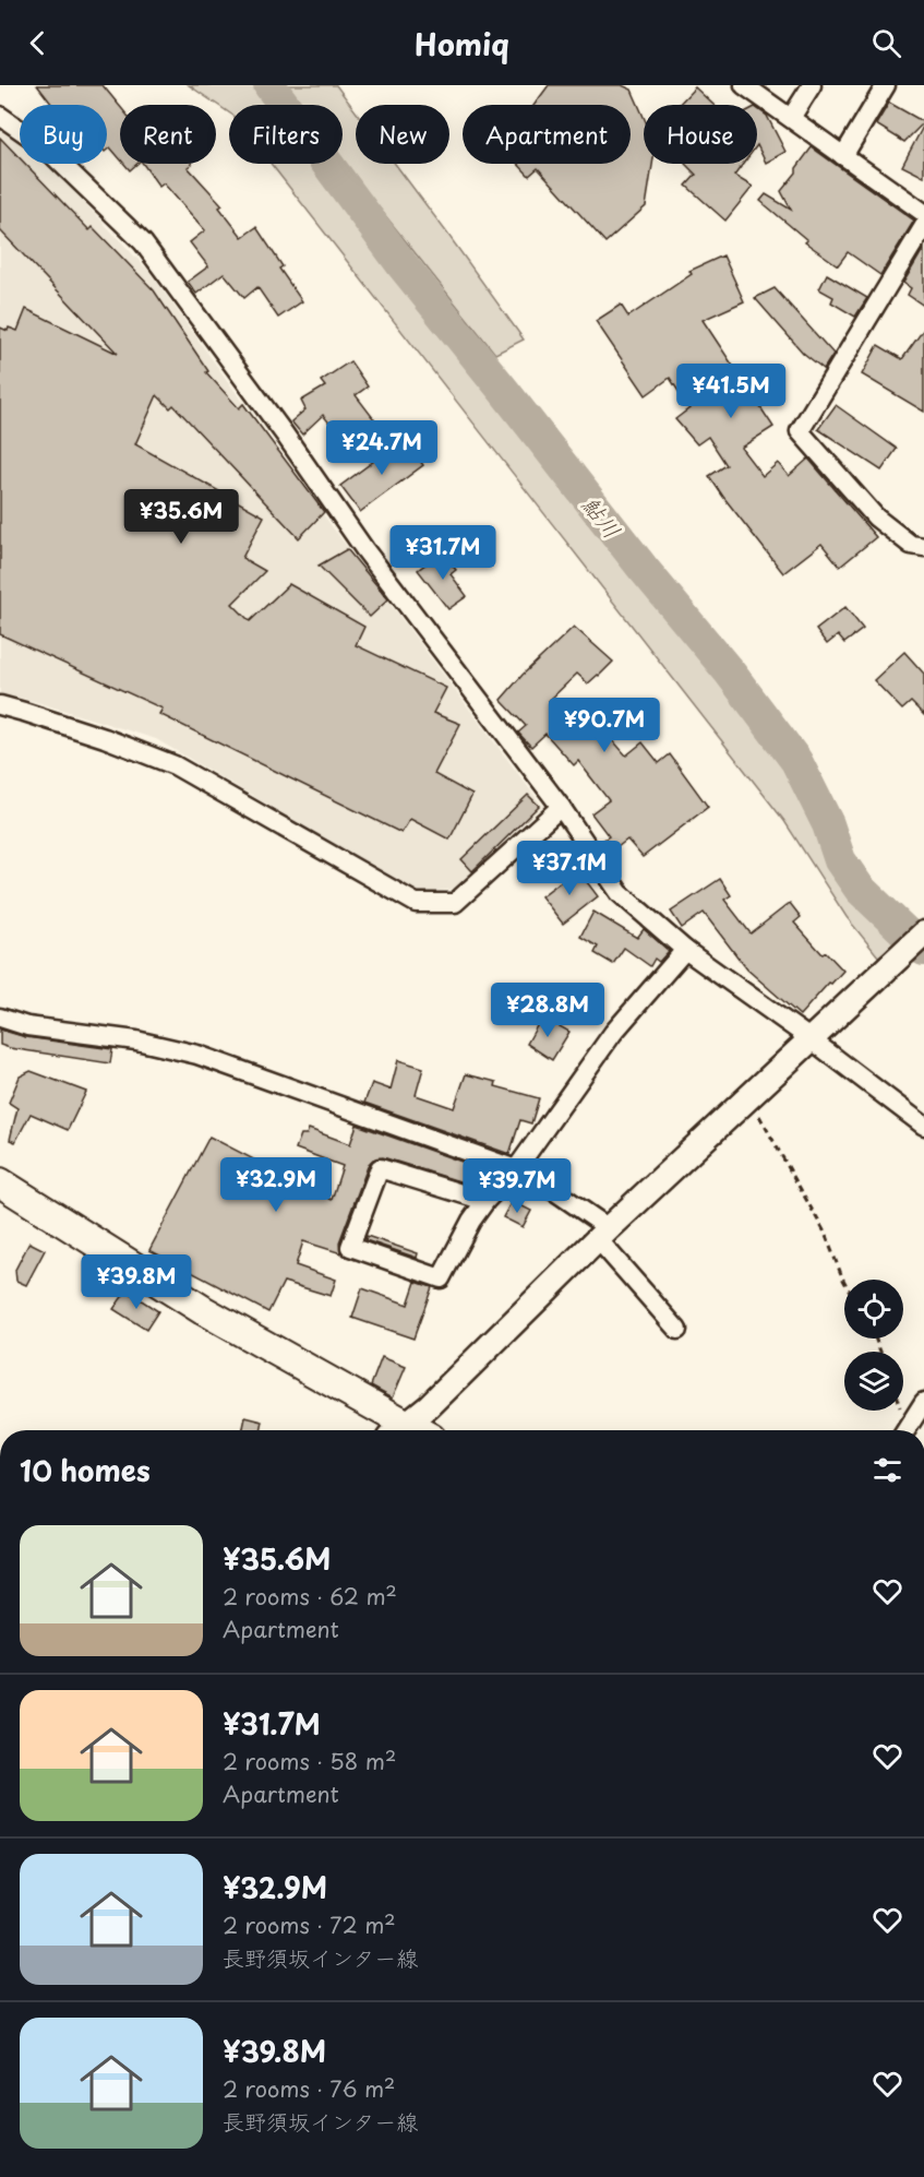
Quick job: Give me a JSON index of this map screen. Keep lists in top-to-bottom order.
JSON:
{
  "water": ["鮎川"],
  "page": {
    "header": "Homiq",
    "chip": [
      "Buy",
      "Rent",
      "Filters",
      "New",
      "Apartment",
      "House"
    ],
    "price": [
      "¥41.5M",
      "¥24.7M",
      "¥35.6M",
      "¥31.7M",
      "¥90.7M",
      "¥37.1M",
      "¥28.8M",
      "¥32.9M",
      "¥39.7M",
      "¥39.8M"
    ],
    "heading": "10 homes",
    "list": [
      {
        "name": "¥35.6M",
        "note": "2 rooms · 62 m² · Apartment"
      },
      {
        "name": "¥31.7M",
        "note": "2 rooms · 58 m² · Apartment"
      },
      {
        "name": "¥32.9M",
        "note": "2 rooms · 72 m² · 長野須坂インター線"
      },
      {
        "name": "¥39.8M",
        "note": "2 rooms · 76 m² · 長野須坂インター線"
      }
    ]
  }
}
